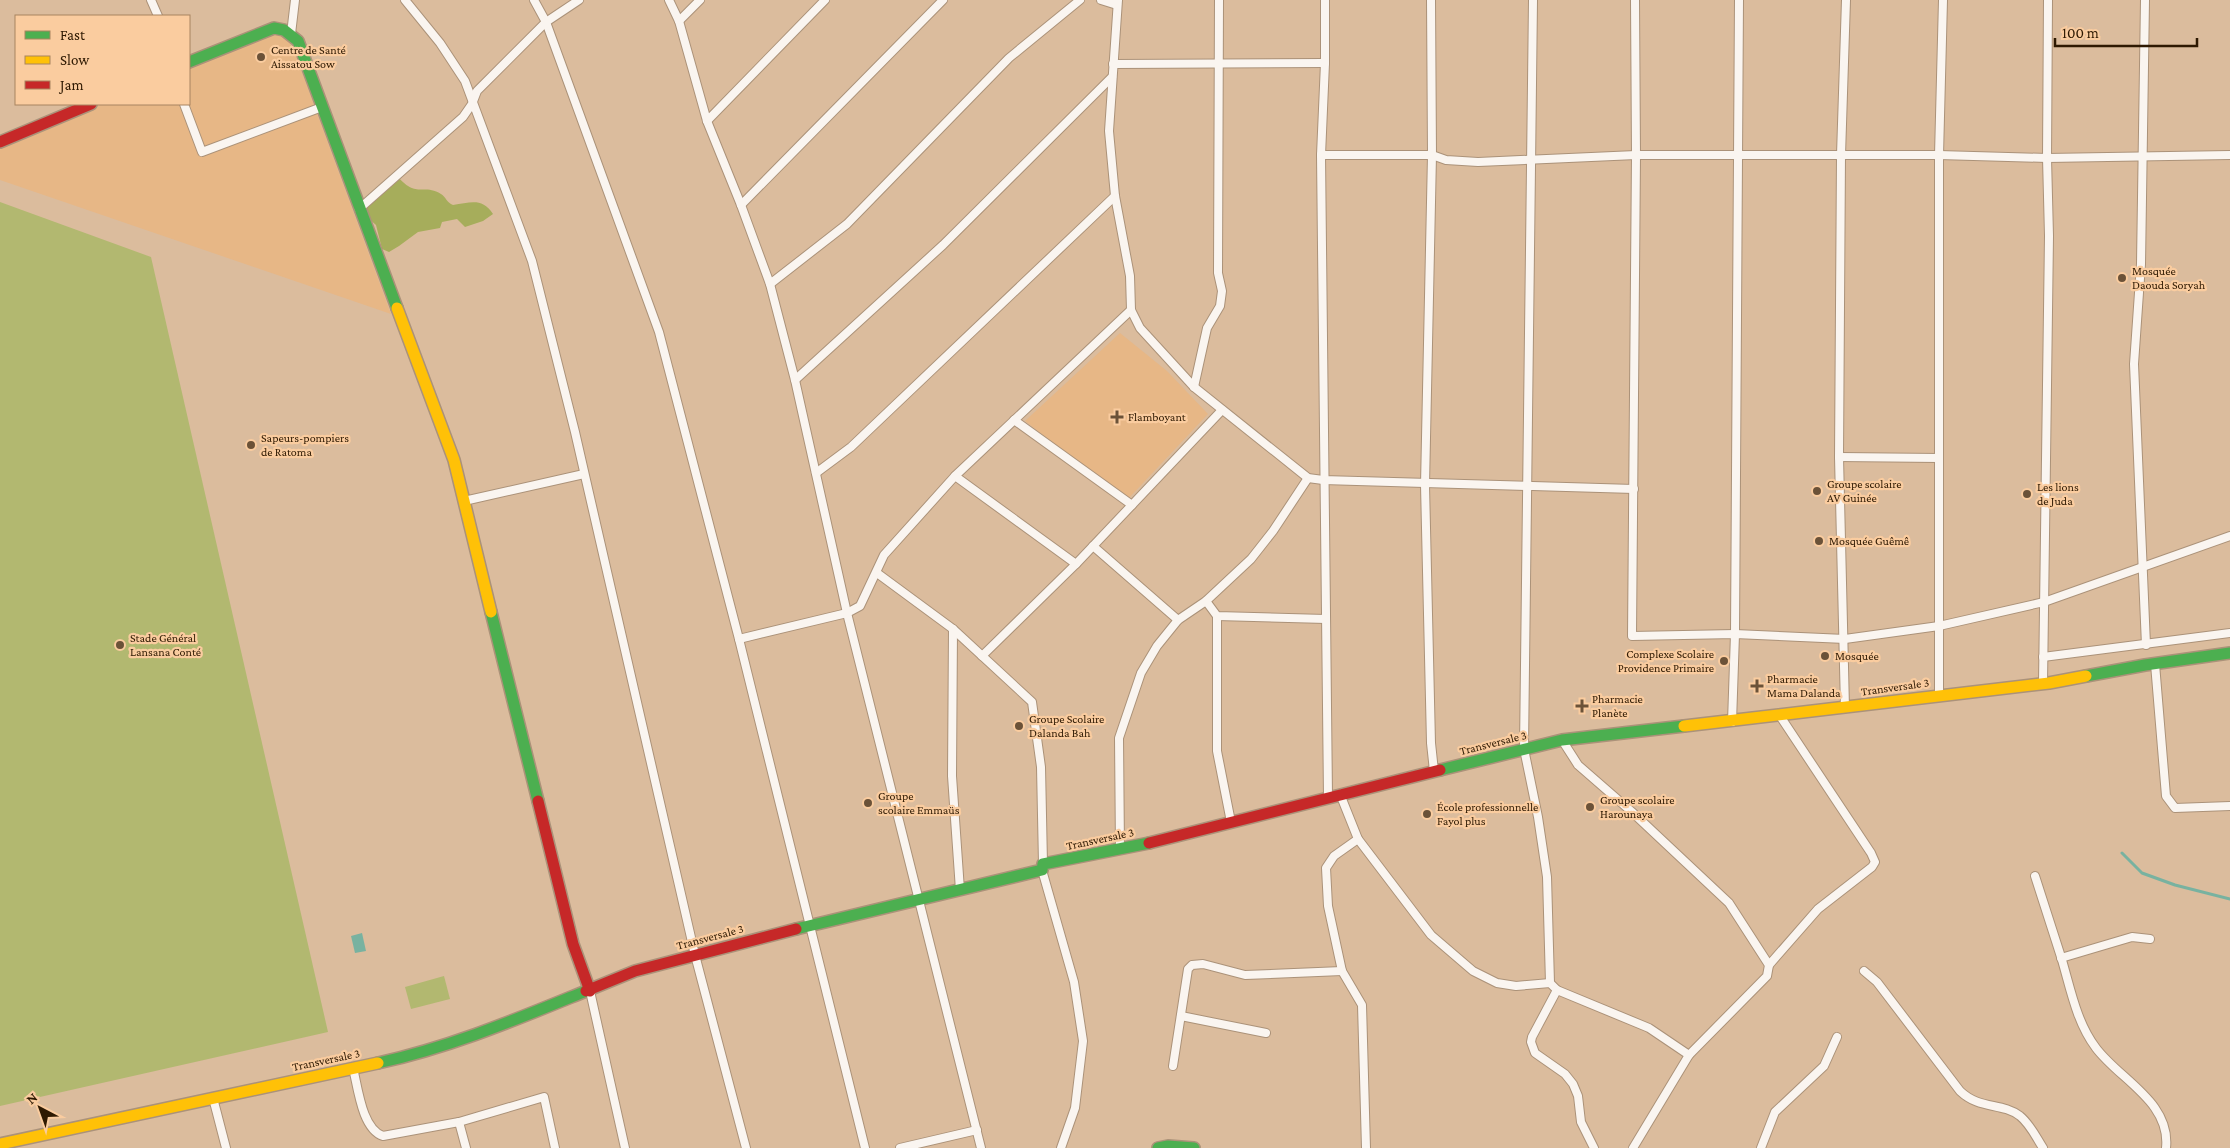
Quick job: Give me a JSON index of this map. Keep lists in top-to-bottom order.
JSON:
{
  "streets": {
    "main road": ["Transversale 3"]
  },
  "places": {
    "other": [
      "Centre de Santé Aissatou Sow",
      "Mosquée Daouda Soryah",
      "Sapeurs-pompiers de Ratoma",
      "Groupe scolaire AV Guinée",
      "Les lions de Juda",
      "Mosquée Guêmê",
      "Stade Général Lansana Conté",
      "Mosquée",
      "Complexe Scolaire Providence Primaire",
      "Groupe Scolaire Dalanda Bah",
      "Groupe scolaire Emmaüs",
      "Groupe scolaire Harounaya",
      "École professionnelle Fayol plus"
    ],
    "health": ["Flamboyant", "Pharmacie Mama Dalanda", "Pharmacie Planète"]
  },
  "legend": ["Fast", "Slow", "Jam"],
  "scale_bar": "100 m",
  "north": "top left"
}
